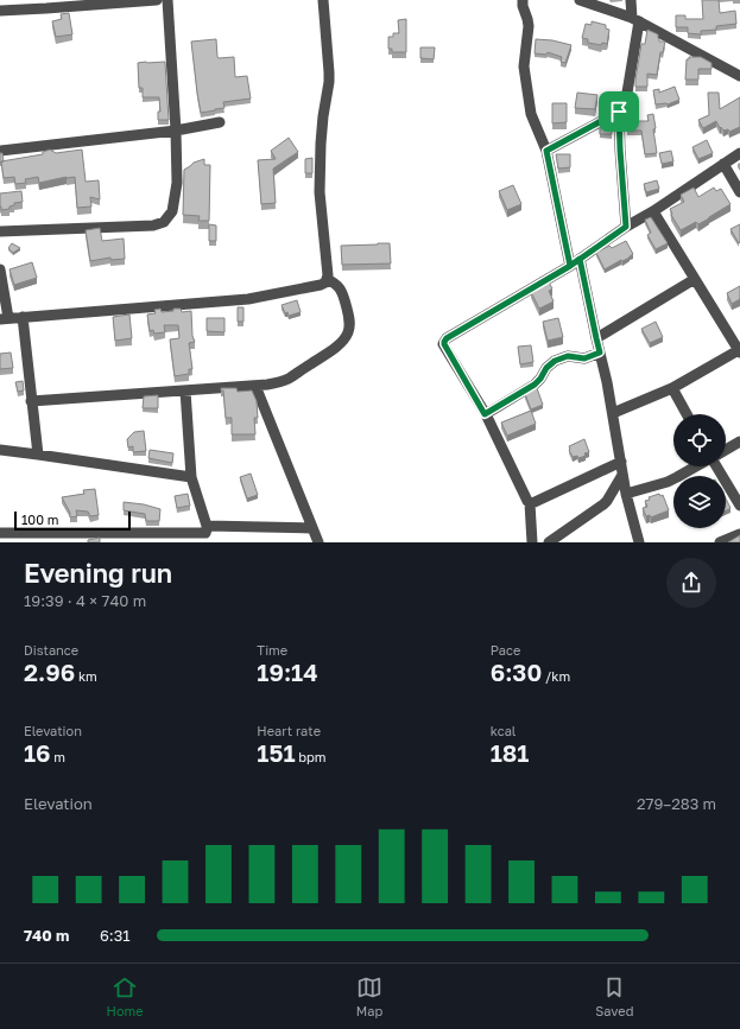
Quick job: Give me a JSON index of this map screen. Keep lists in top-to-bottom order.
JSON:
{
  "scale_bar": "100 m",
  "page": {
    "scale": "100 m",
    "heading": ["Evening run", "19:39 · 4 × 740 m"],
    "stats": [
      ["Distance", "2.96 km"],
      ["Time", "19:14"],
      ["Pace", "6:30 /km"],
      ["Elevation", "16 m"],
      ["Heart rate", "151 bpm"],
      ["kcal", "181"]
    ],
    "chart": ["Elevation", "279–283 m"],
    "list": [
      {
        "name": "740 m",
        "note": "6:31"
      }
    ],
    "tabs": ["Home", "Map", "Saved"]
  }
}
